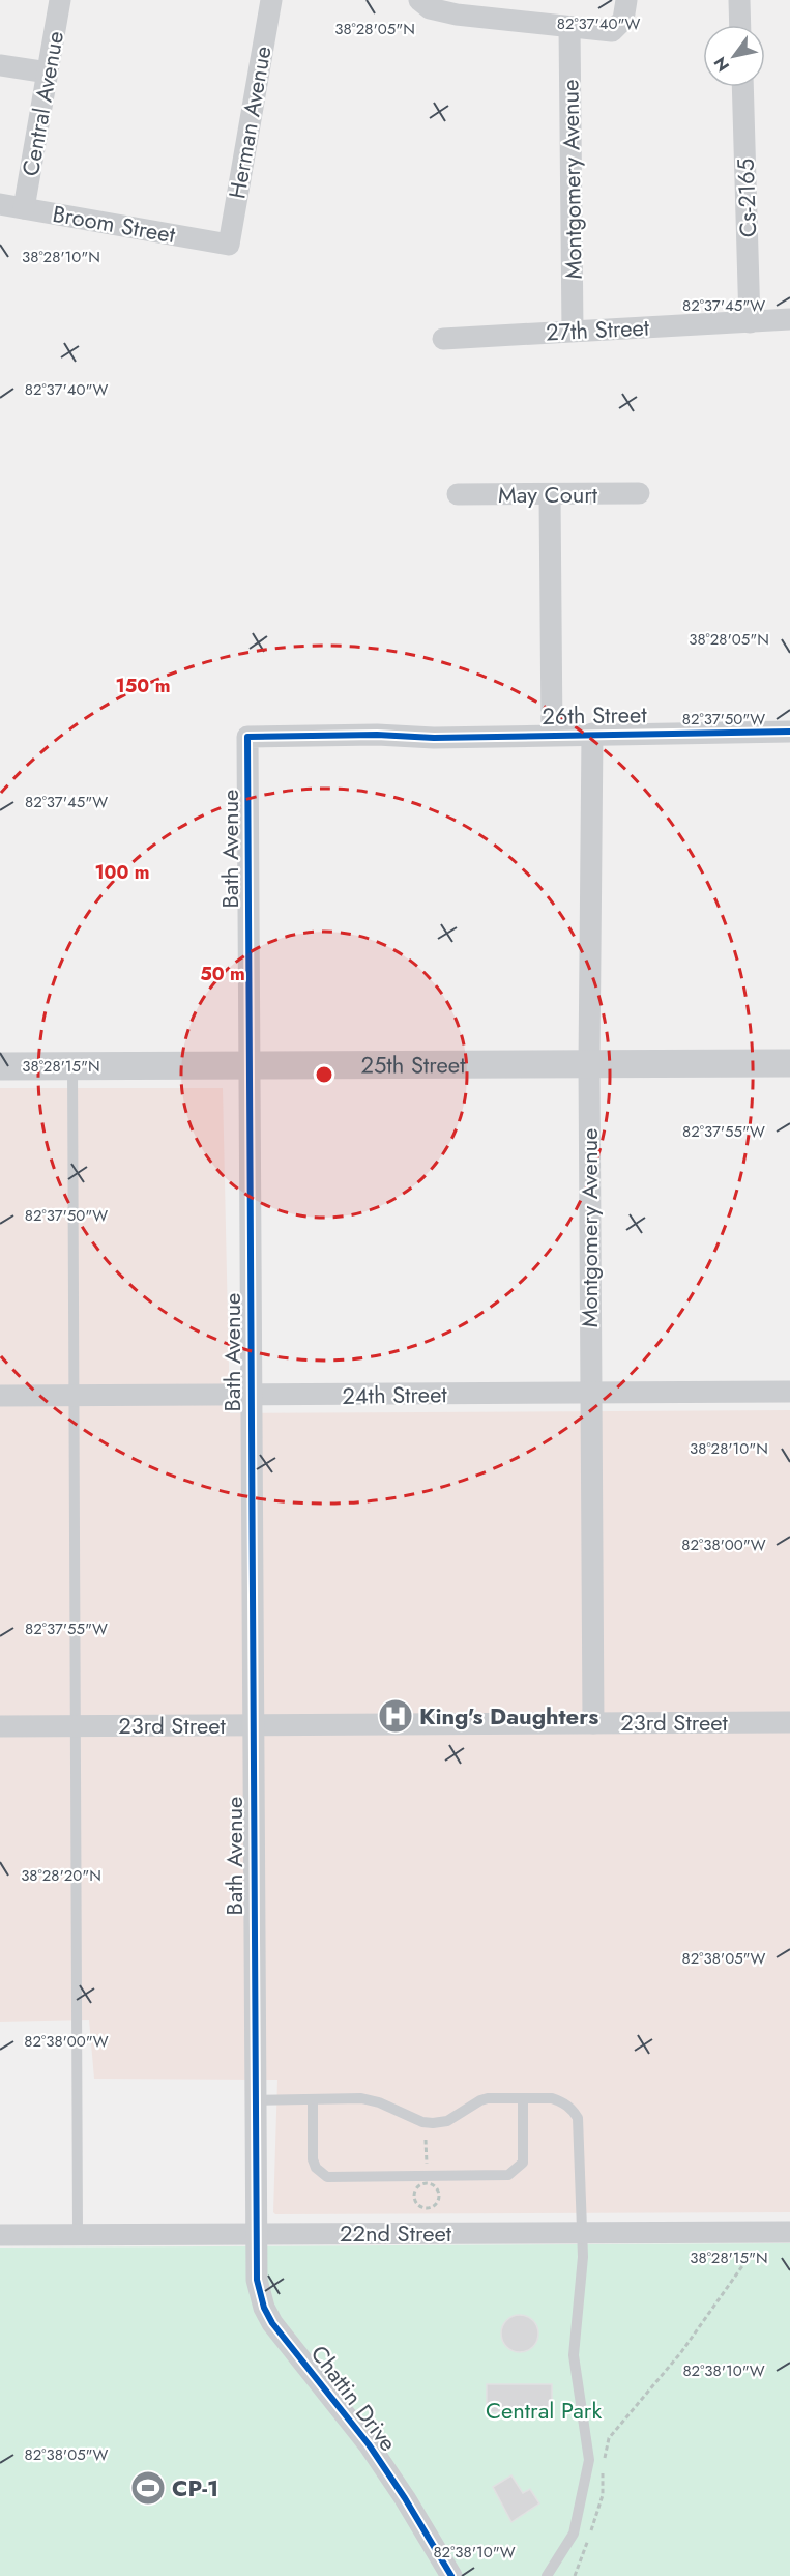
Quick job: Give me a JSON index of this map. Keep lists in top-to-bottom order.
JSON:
{
  "streets": {
    "street": [
      "Central Avenue",
      "Herman Avenue",
      "Montgomery Avenue",
      "Cs-2165",
      "Broom Street",
      "27th Street",
      "May Court",
      "26th Street",
      "Bath Avenue",
      "25th Street",
      "24th Street",
      "23rd Street",
      "22nd Street",
      "Chattin Drive"
    ]
  },
  "crossings": [
    ["Central Avenue", "Broom Street"],
    ["Herman Avenue", "Broom Street"],
    ["Montgomery Avenue", "27th Street"],
    ["Montgomery Avenue", "26th Street"],
    ["Montgomery Avenue", "25th Street"],
    ["Montgomery Avenue", "24th Street"],
    ["Montgomery Avenue", "23rd Street"],
    ["Cs-2165", "27th Street"],
    ["26th Street", "Bath Avenue"],
    ["Bath Avenue", "25th Street"],
    ["Bath Avenue", "24th Street"],
    ["Bath Avenue", "23rd Street"],
    ["Bath Avenue", "22nd Street"],
    ["Bath Avenue", "Chattin Drive"],
    ["22nd Street", "Chattin Drive"]
  ],
  "parks": ["Central Park"],
  "places": {
    "hospital": ["King's Daughters"],
    "sports": ["CP-1"]
  },
  "north": "bottom left",
  "coordinates": [
    "82°37'40\"W",
    "38°28'05\"N",
    "38°28'10\"N",
    "82°37'45\"W",
    "82°37'50\"W",
    "38°28'15\"N",
    "82°37'55\"W",
    "82°38'00\"W",
    "38°28'20\"N",
    "82°38'05\"W",
    "82°38'10\"W"
  ],
  "rings": ["150 m", "100 m", "50 m"]
}
